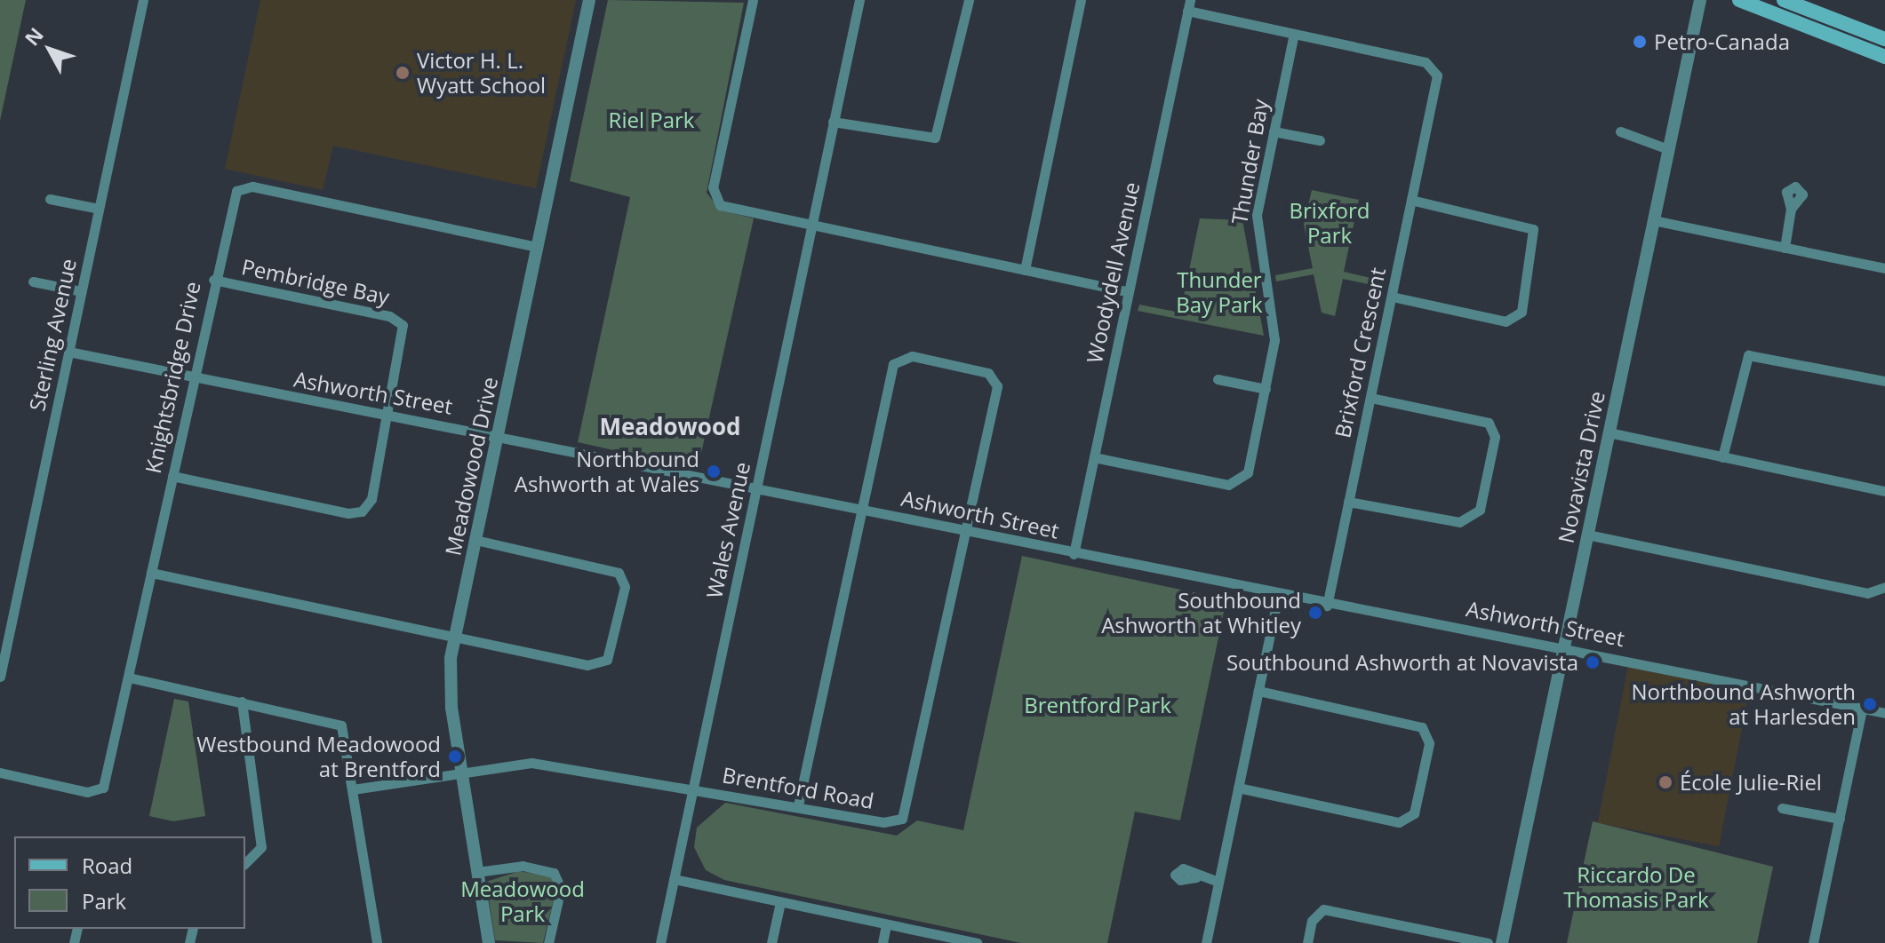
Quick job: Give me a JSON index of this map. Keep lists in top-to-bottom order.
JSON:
{
  "streets": {
    "street": [
      "Thunder Bay",
      "Woodydell Avenue",
      "Pembridge Bay",
      "Sterling Avenue",
      "Brixford Crescent",
      "Knightsbridge Drive",
      "Ashworth Street",
      "Meadowood Drive",
      "Novavista Drive",
      "Wales Avenue",
      "Brentford Road"
    ]
  },
  "crossings": [
    ["Thunder Bay", "Woodydell Avenue"],
    ["Thunder Bay", "Brixford Crescent"],
    ["Woodydell Avenue", "Ashworth Street"],
    ["Pembridge Bay", "Knightsbridge Drive"],
    ["Pembridge Bay", "Ashworth Street"],
    ["Sterling Avenue", "Ashworth Street"],
    ["Brixford Crescent", "Ashworth Street"],
    ["Knightsbridge Drive", "Ashworth Street"],
    ["Knightsbridge Drive", "Meadowood Drive"],
    ["Ashworth Street", "Meadowood Drive"],
    ["Ashworth Street", "Novavista Drive"],
    ["Ashworth Street", "Wales Avenue"],
    ["Ashworth Street", "Brentford Road"],
    ["Meadowood Drive", "Brentford Road"],
    ["Wales Avenue", "Brentford Road"]
  ],
  "districts": ["Meadowood"],
  "parks": [
    "Riel Park",
    "Brixford Park",
    "Thunder Bay Park",
    "Brentford Park",
    "Riccardo De Thomasis Park",
    "Meadowood Park"
  ],
  "places": [
    "Petro-Canada",
    "Victor H. L. Wyatt School",
    "Northbound Ashworth at Wales",
    "Southbound Ashworth at Whitley",
    "Southbound Ashworth at Novavista",
    "Northbound Ashworth at Harlesden",
    "Westbound Meadowood at Brentford",
    "École Julie-Riel"
  ],
  "legend": ["Road", "Park"],
  "north": "top left"
}
